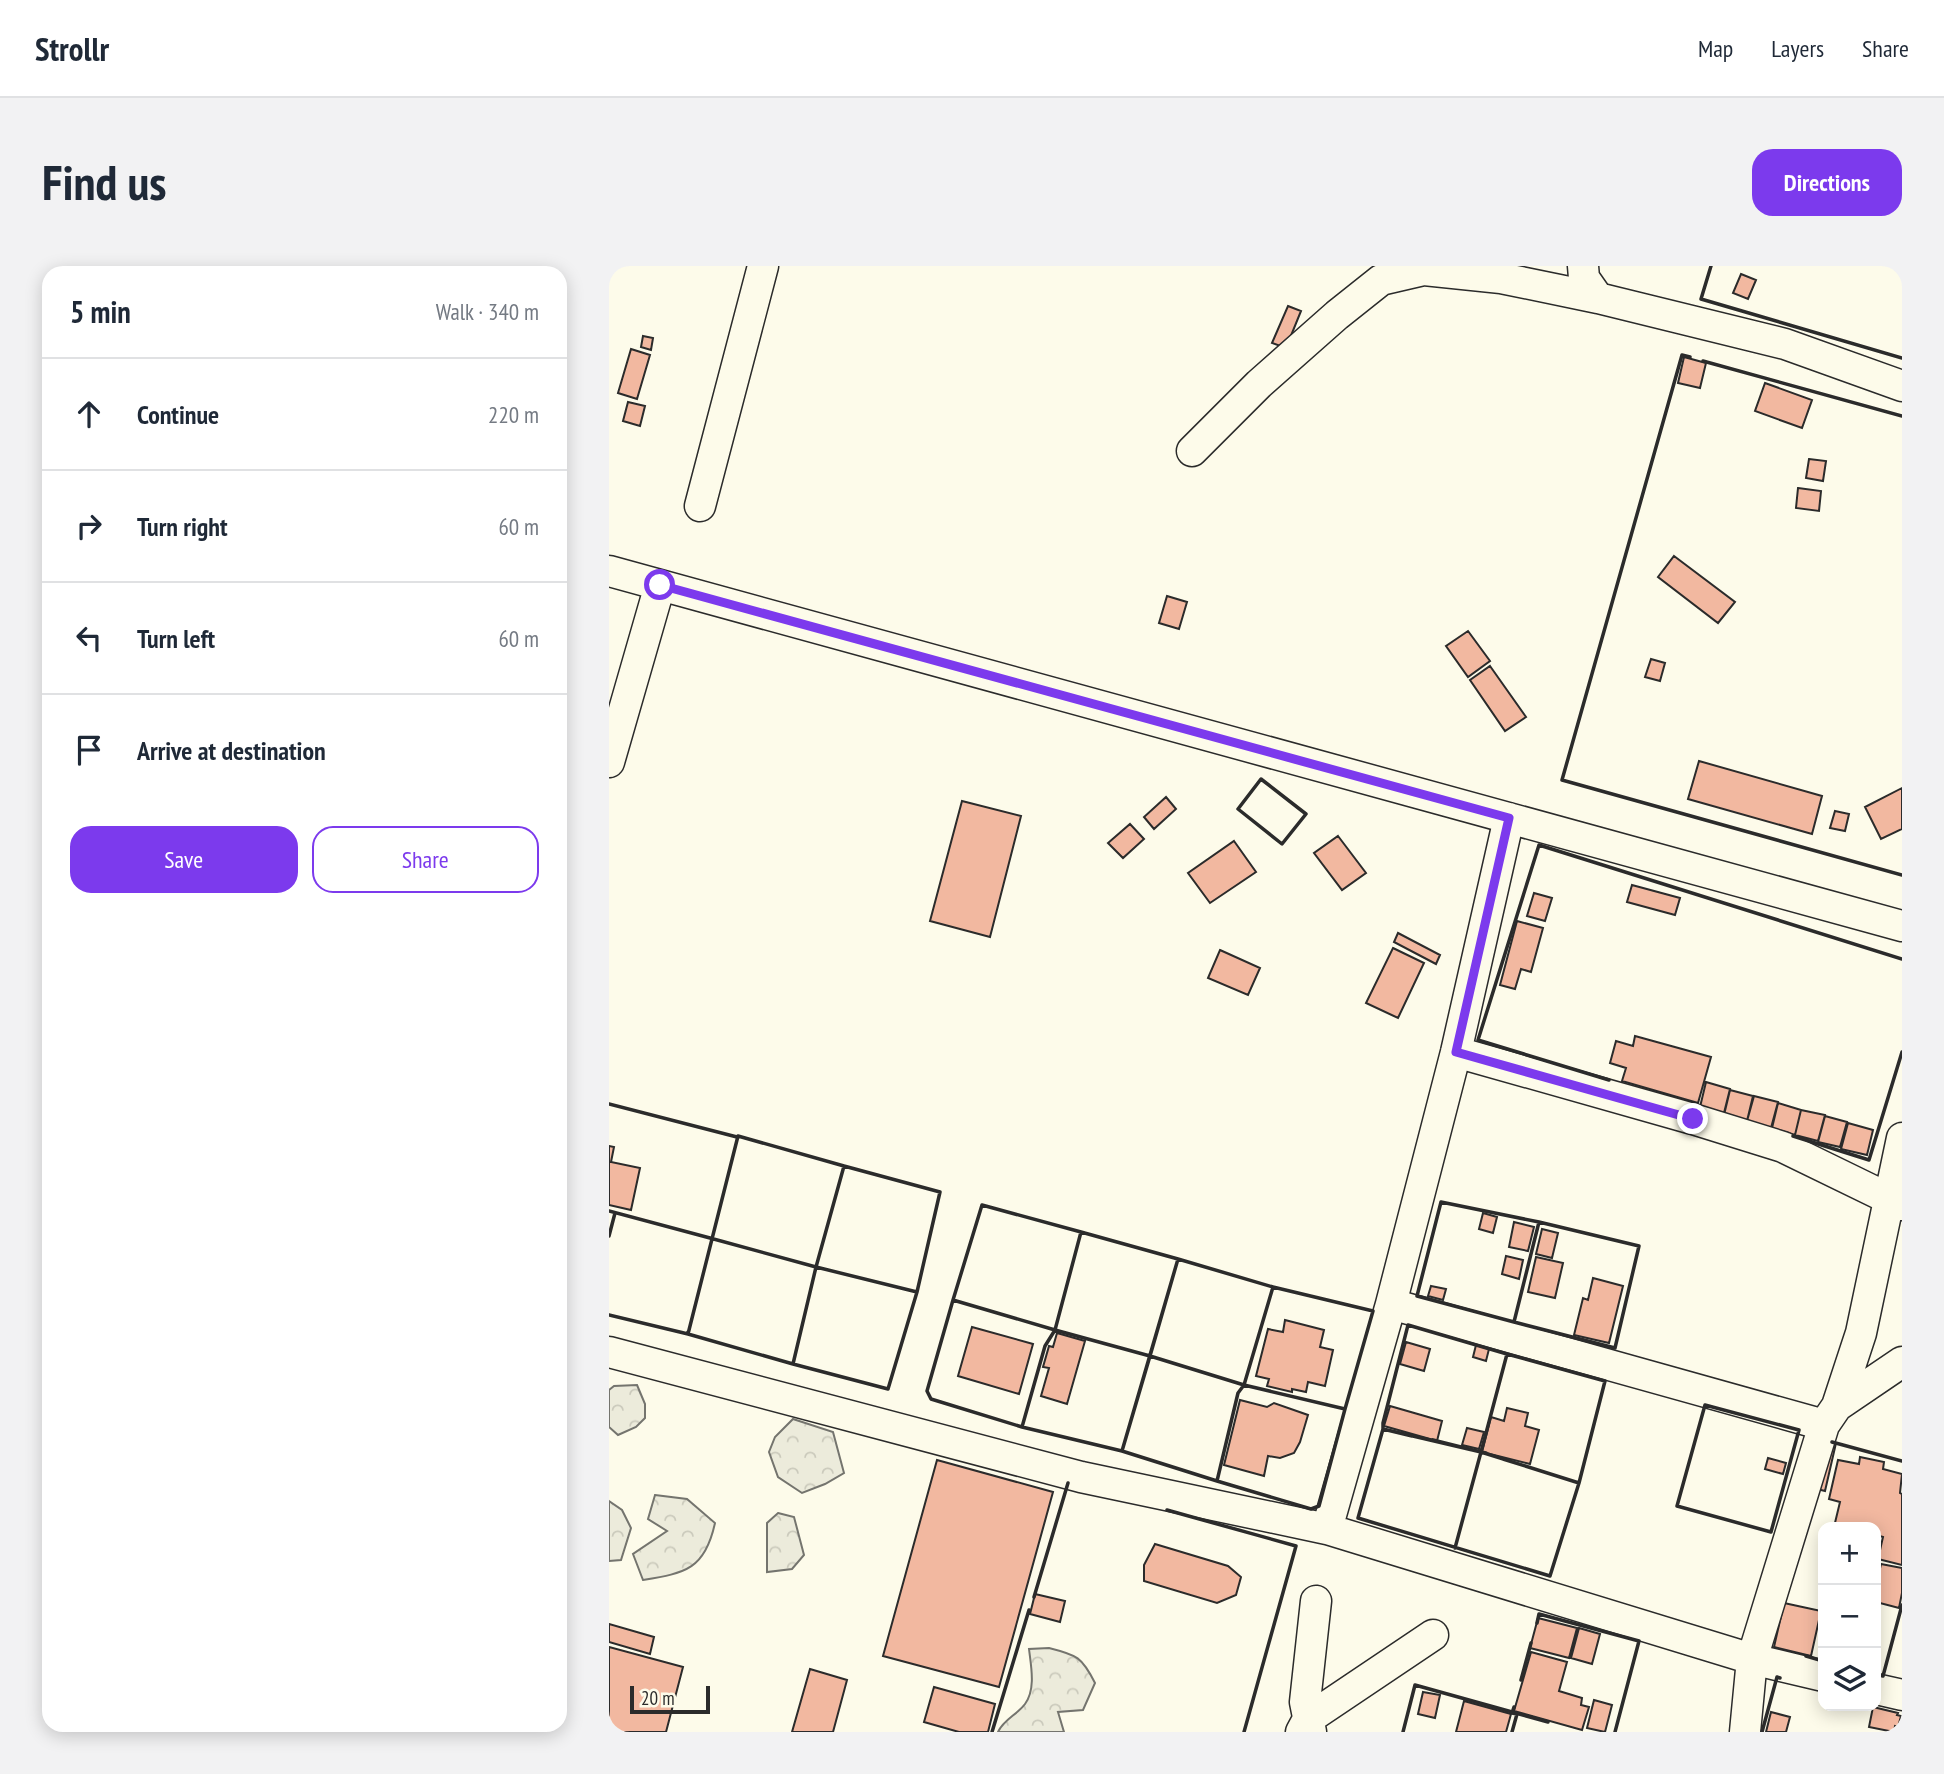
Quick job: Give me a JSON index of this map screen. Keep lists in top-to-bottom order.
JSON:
{
  "scale_bar": "20 m",
  "page": {
    "header": "Strollr",
    "nav": ["Map", "Layers", "Share"],
    "buttons": [
      "Directions",
      ["Save", "Share"]
    ],
    "title": "Find us",
    "heading": ["5 min", "Walk · 340 m"],
    "list": [
      ["Continue", "220 m"],
      ["Turn right", "60 m"],
      ["Turn left", "60 m"],
      "Arrive at destination"
    ],
    "map_buttons": ["+", "−"],
    "scale": "20 m"
  }
}
